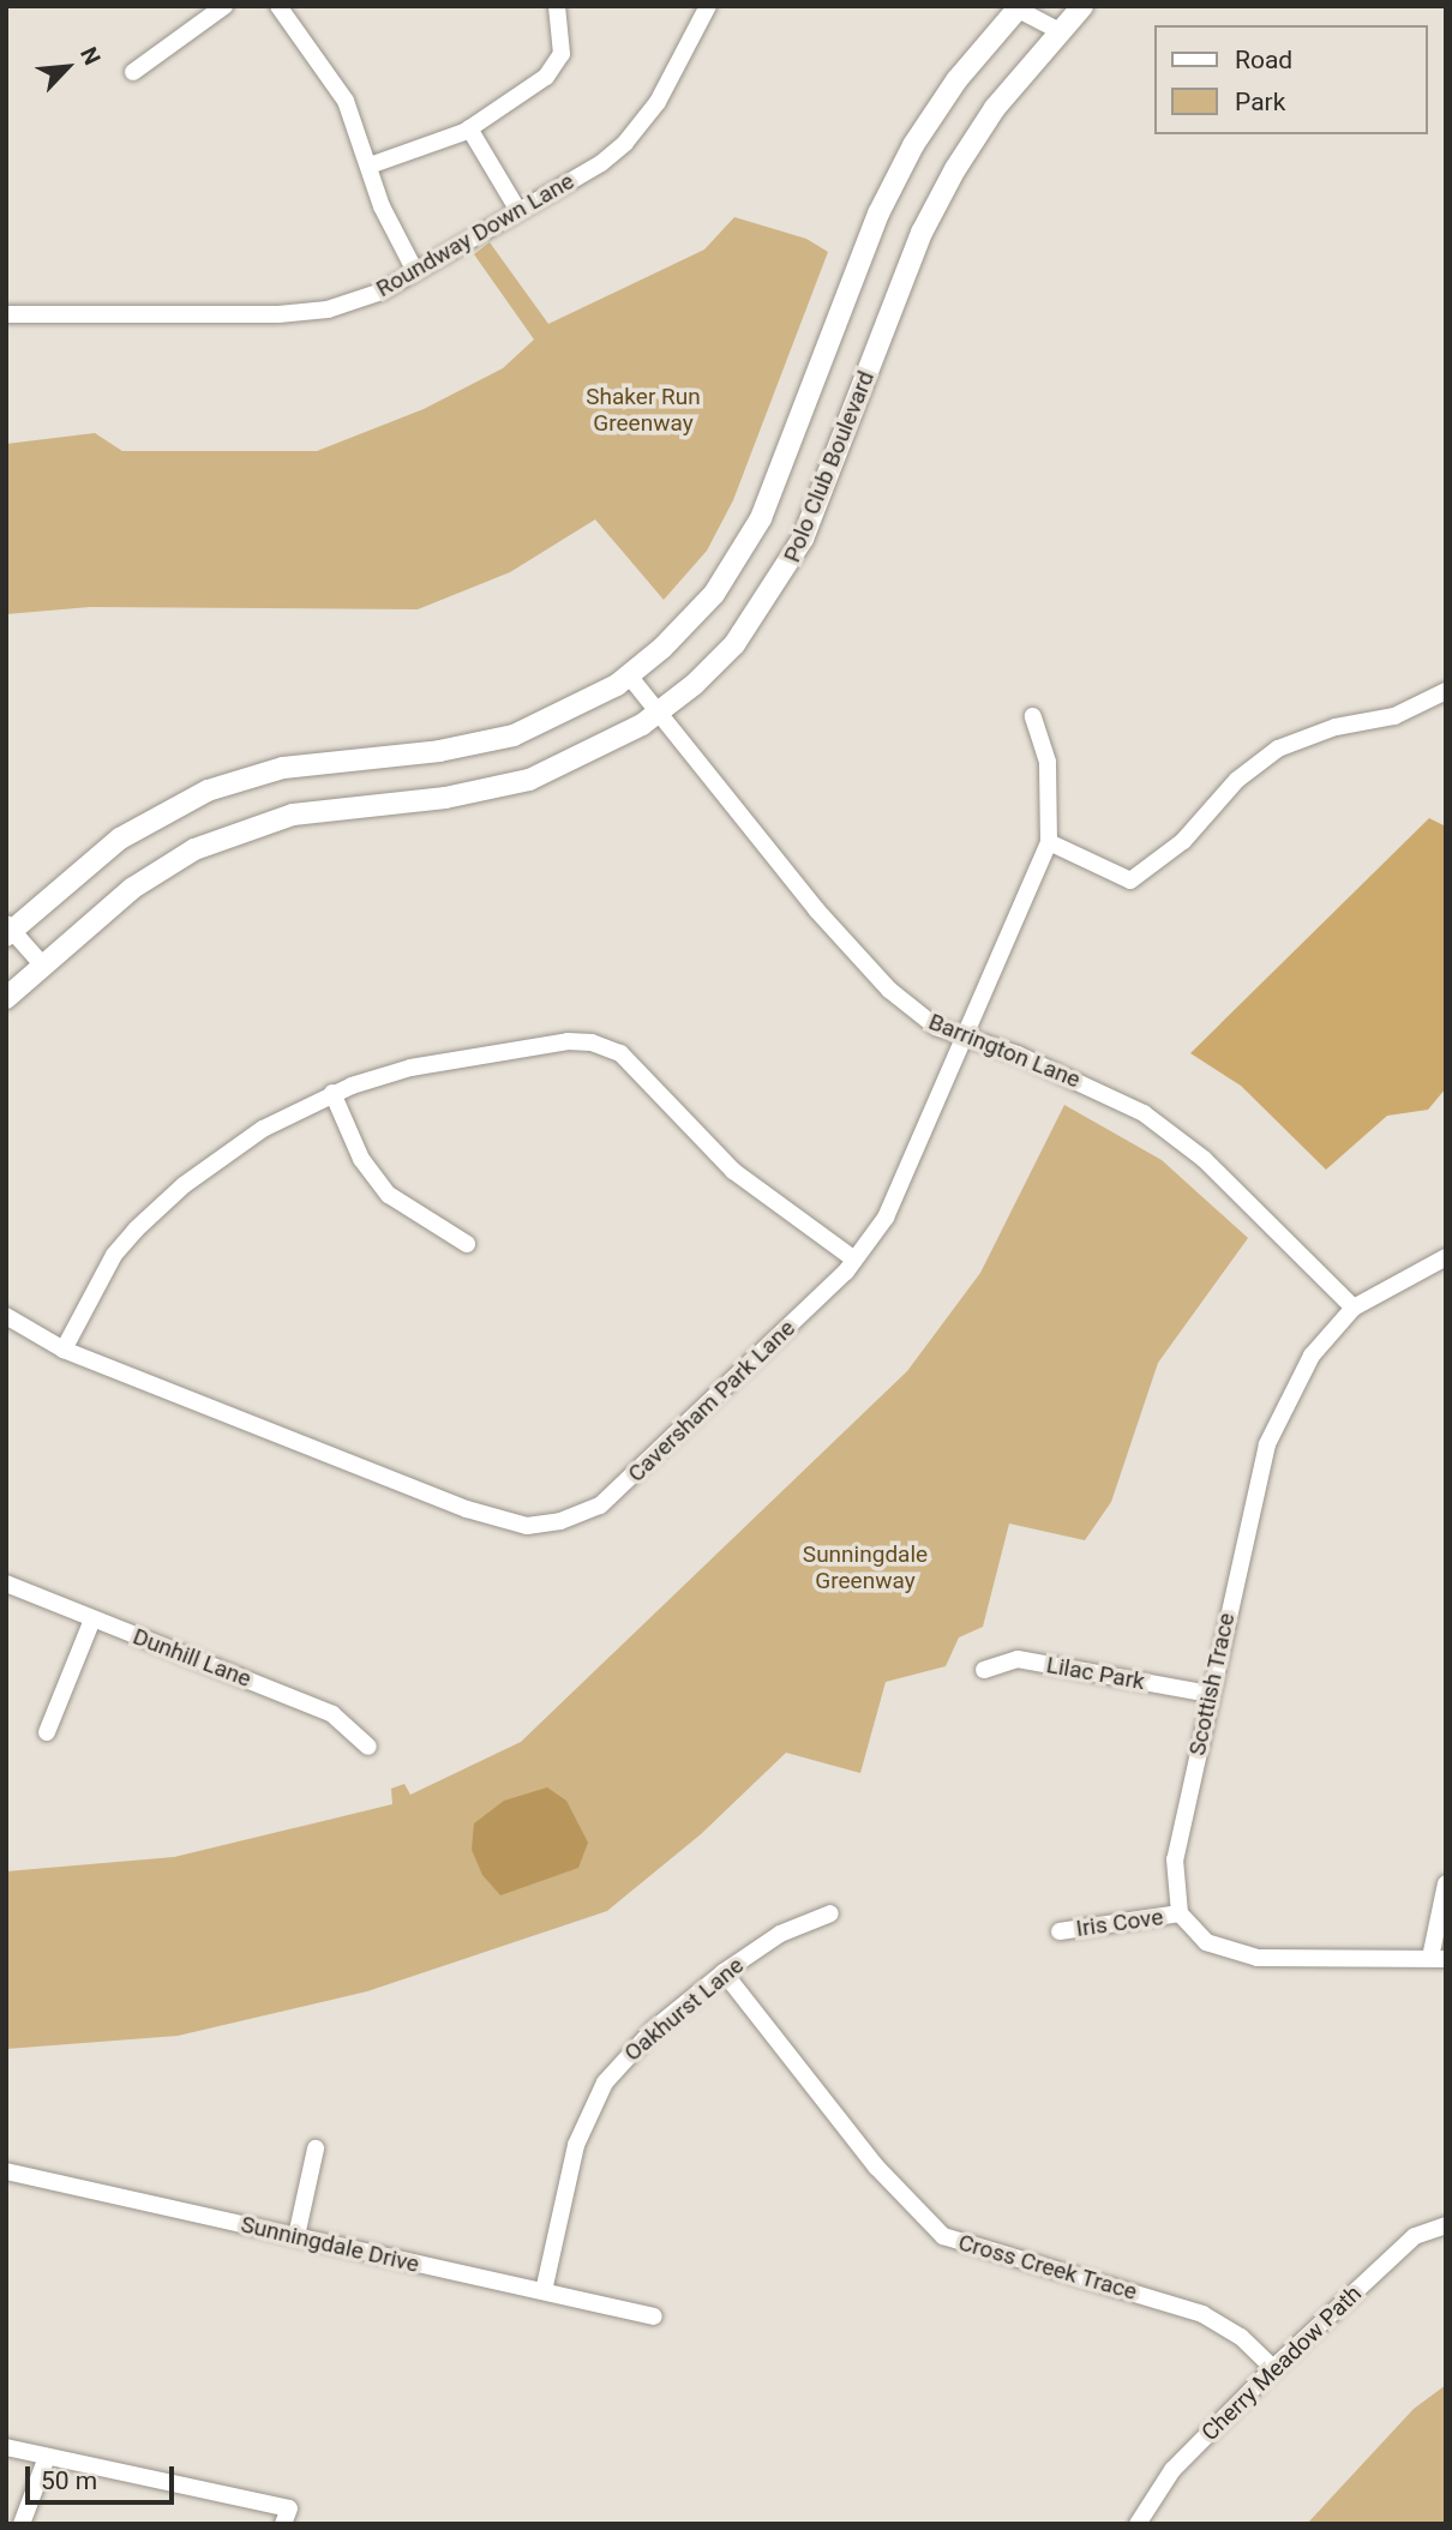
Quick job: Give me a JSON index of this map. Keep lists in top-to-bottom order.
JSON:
{
  "streets": {
    "street": [
      "Roundway Down Lane",
      "Polo Club Boulevard",
      "Barrington Lane",
      "Caversham Park Lane",
      "Dunhill Lane",
      "Lilac Park",
      "Scottish Trace",
      "Iris Cove",
      "Oakhurst Lane",
      "Sunningdale Drive",
      "Cross Creek Trace",
      "Cherry Meadow Path"
    ]
  },
  "crossings": [
    ["Polo Club Boulevard", "Barrington Lane"],
    ["Barrington Lane", "Caversham Park Lane"],
    ["Barrington Lane", "Scottish Trace"],
    ["Lilac Park", "Scottish Trace"],
    ["Scottish Trace", "Iris Cove"],
    ["Oakhurst Lane", "Sunningdale Drive"],
    ["Oakhurst Lane", "Cross Creek Trace"],
    ["Cross Creek Trace", "Cherry Meadow Path"]
  ],
  "parks": ["Shaker Run Greenway", "Sunningdale Greenway"],
  "legend": ["Road", "Park"],
  "scale_bar": "50 m",
  "north": "top right"
}
